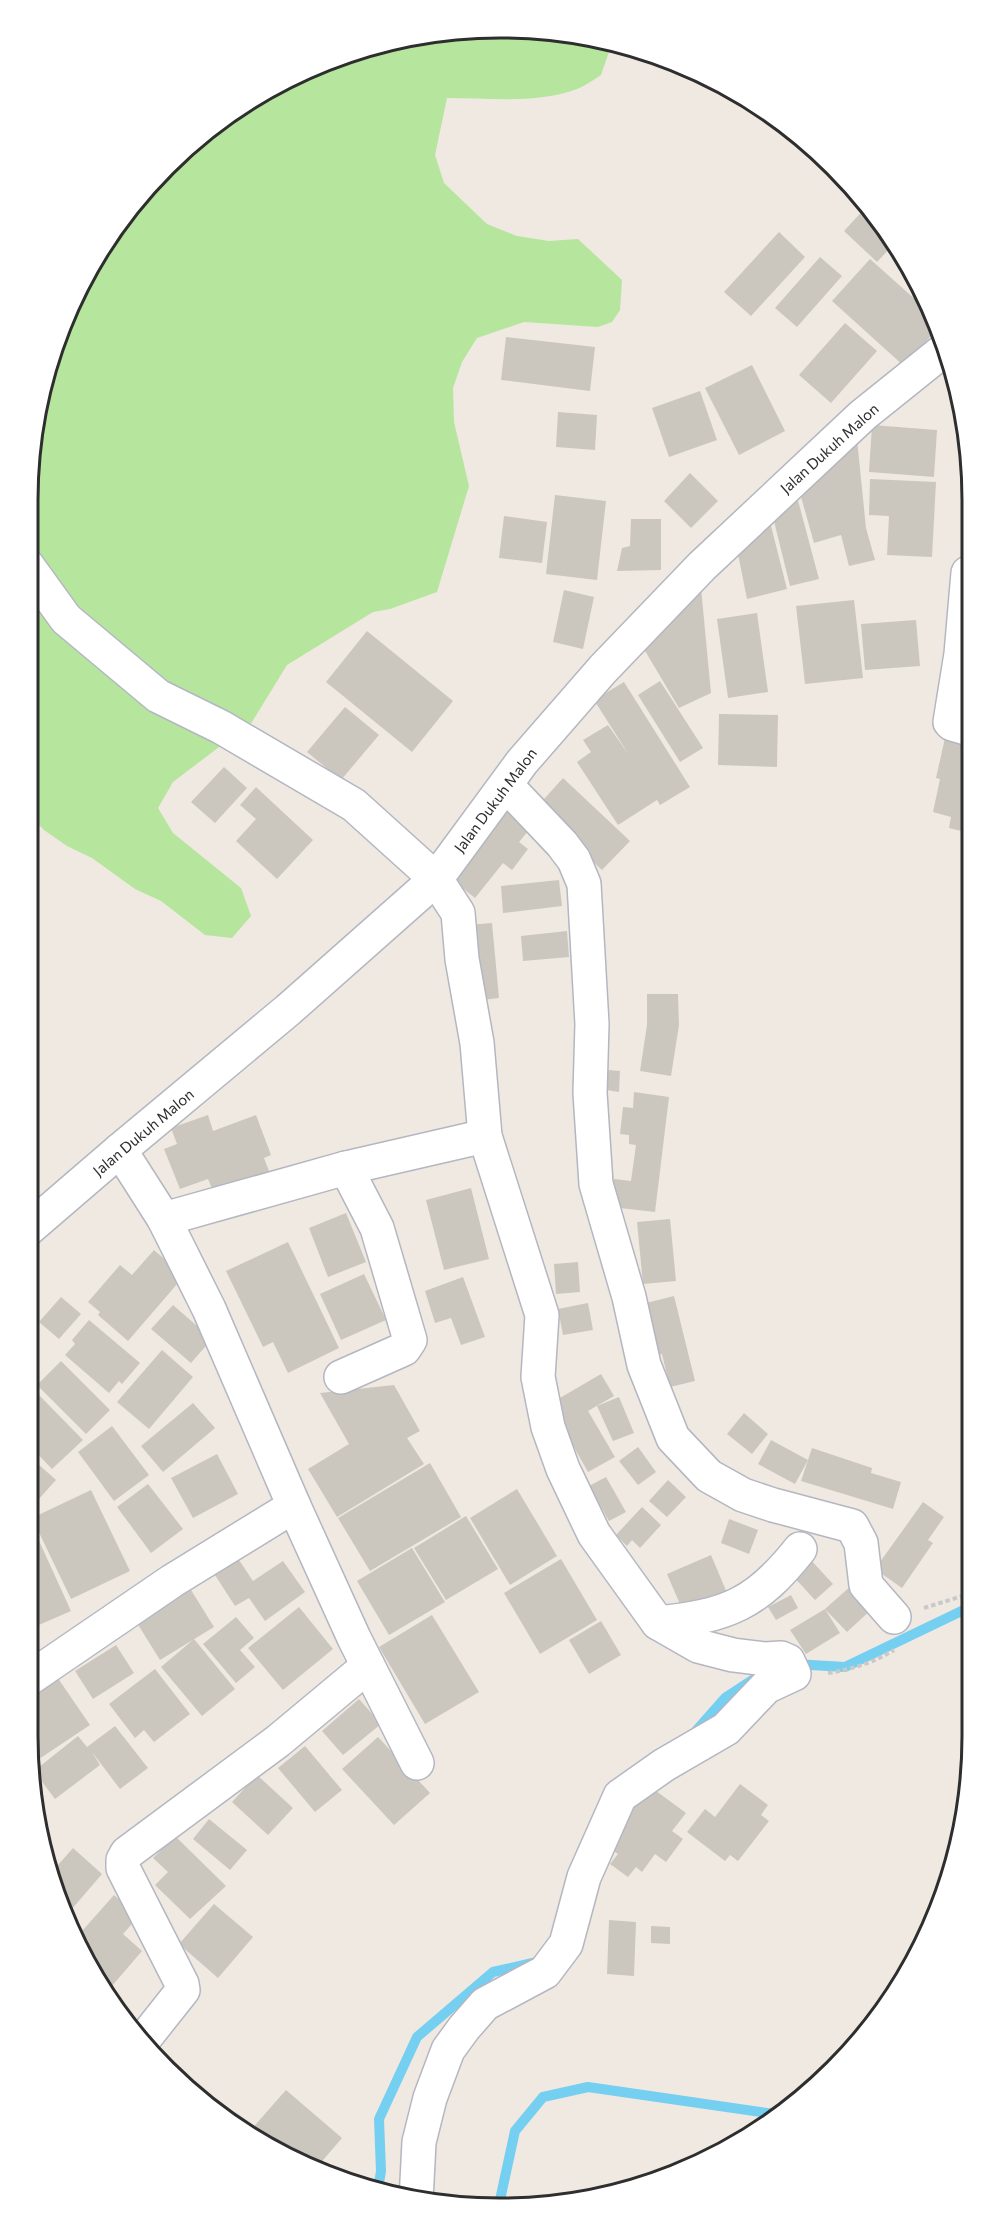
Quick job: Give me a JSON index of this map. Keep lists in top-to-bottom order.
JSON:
{
  "streets": {
    "street": ["Jalan Dukuh Malon"]
  }
}
